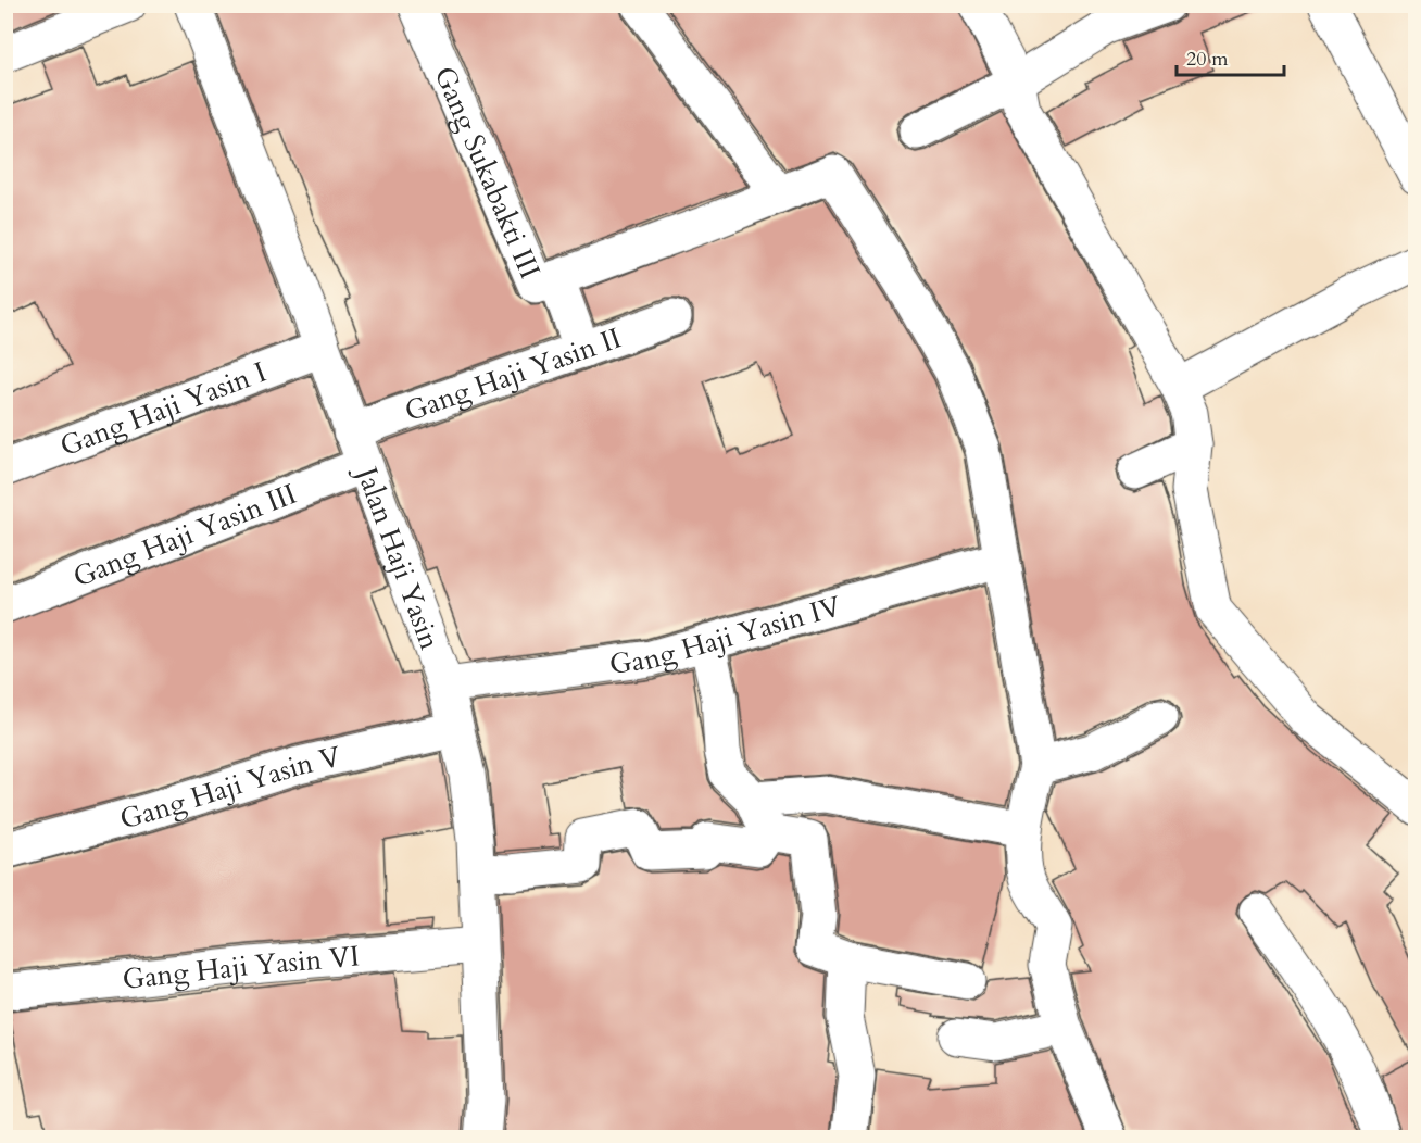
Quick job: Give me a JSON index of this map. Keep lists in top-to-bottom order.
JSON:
{
  "streets": {
    "street": [
      "Gang Sukabakti III",
      "Gang Haji Yasin II",
      "Gang Haji Yasin I",
      "Gang Haji Yasin III",
      "Jalan Haji Yasin",
      "Gang Haji Yasin IV",
      "Gang Haji Yasin V",
      "Gang Haji Yasin VI"
    ]
  },
  "crossings": [
    ["Gang Sukabakti III", "Gang Haji Yasin II"],
    ["Gang Haji Yasin II", "Jalan Haji Yasin"],
    ["Gang Haji Yasin I", "Jalan Haji Yasin"],
    ["Gang Haji Yasin III", "Jalan Haji Yasin"],
    ["Jalan Haji Yasin", "Gang Haji Yasin IV"],
    ["Jalan Haji Yasin", "Gang Haji Yasin V"],
    ["Jalan Haji Yasin", "Gang Haji Yasin VI"]
  ],
  "scale_bar": "20 m"
}
